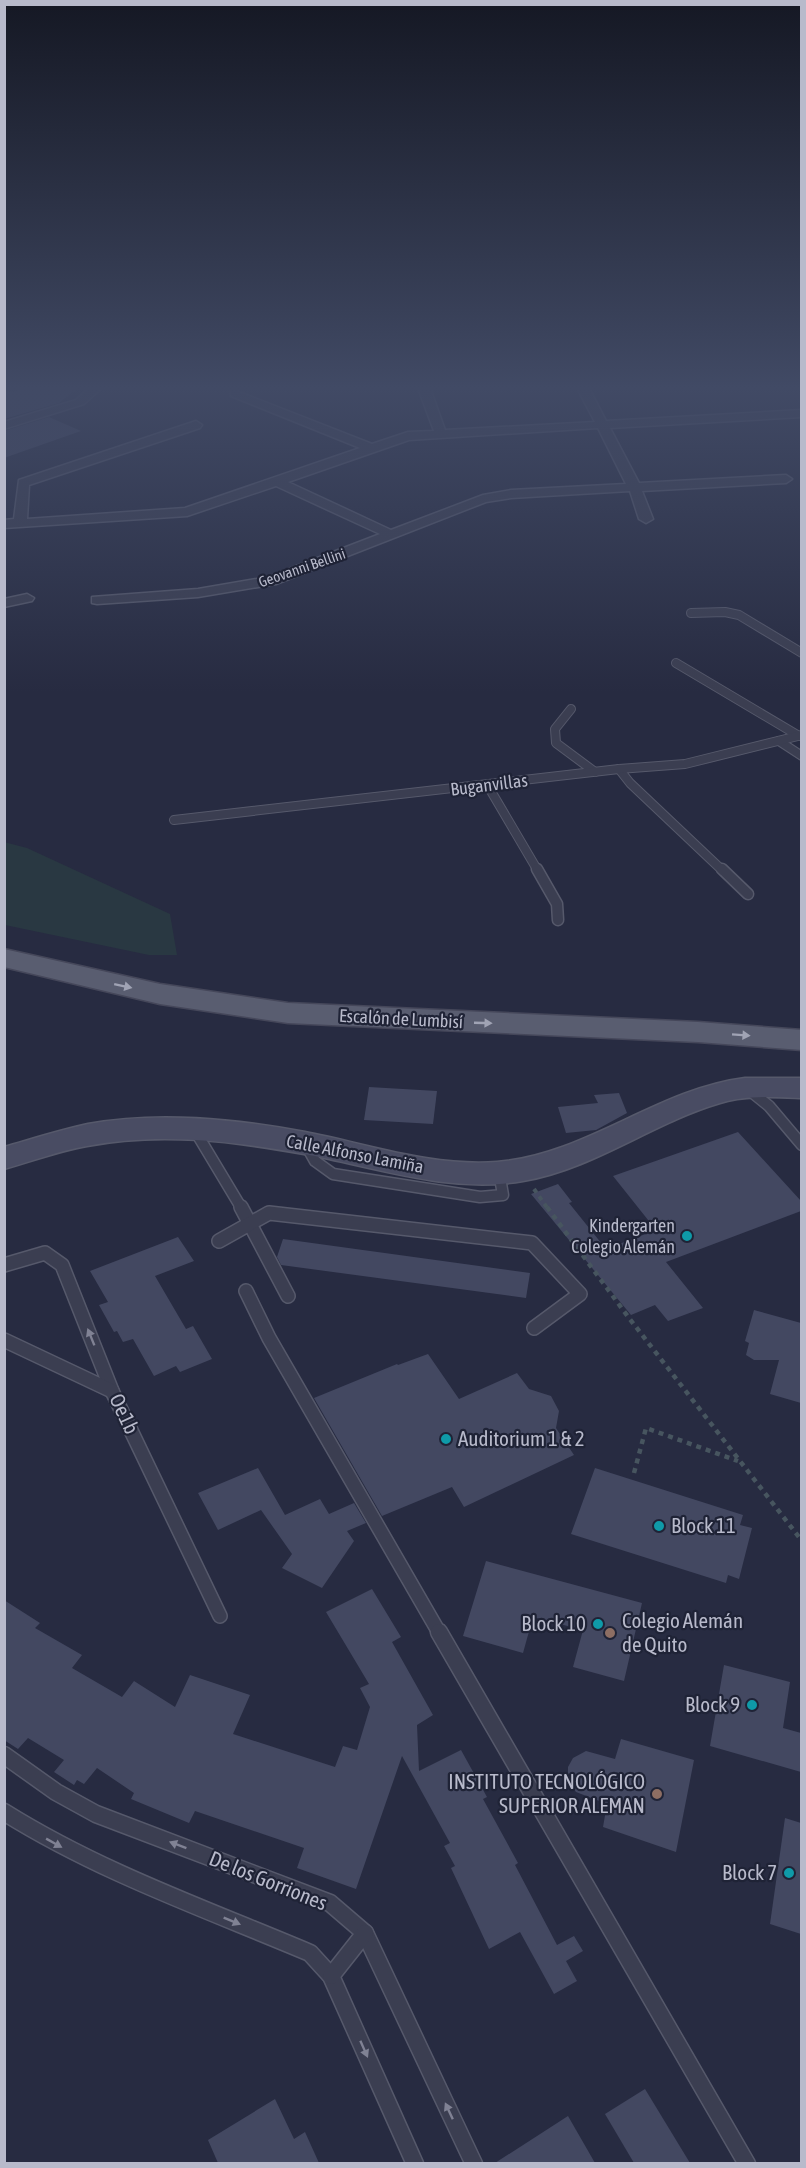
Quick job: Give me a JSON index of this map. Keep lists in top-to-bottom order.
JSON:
{
  "streets": {
    "main road": ["Escalón de Lumbisí"],
    "street": ["Geovanni Bellini", "Calle Alfonso Lamiña"],
    "lane": ["Buganvillas", "Oe1b", "De los Gorriones"]
  },
  "places": [
    "Kindergarten Colegio Alemán",
    "Auditorium 1 & 2",
    "Block 11",
    "Block 10",
    "Colegio Alemán de Quito",
    "Block 9",
    "INSTITUTO TECNOLÓGICO SUPERIOR ALEMAN",
    "Block 7"
  ]
}
